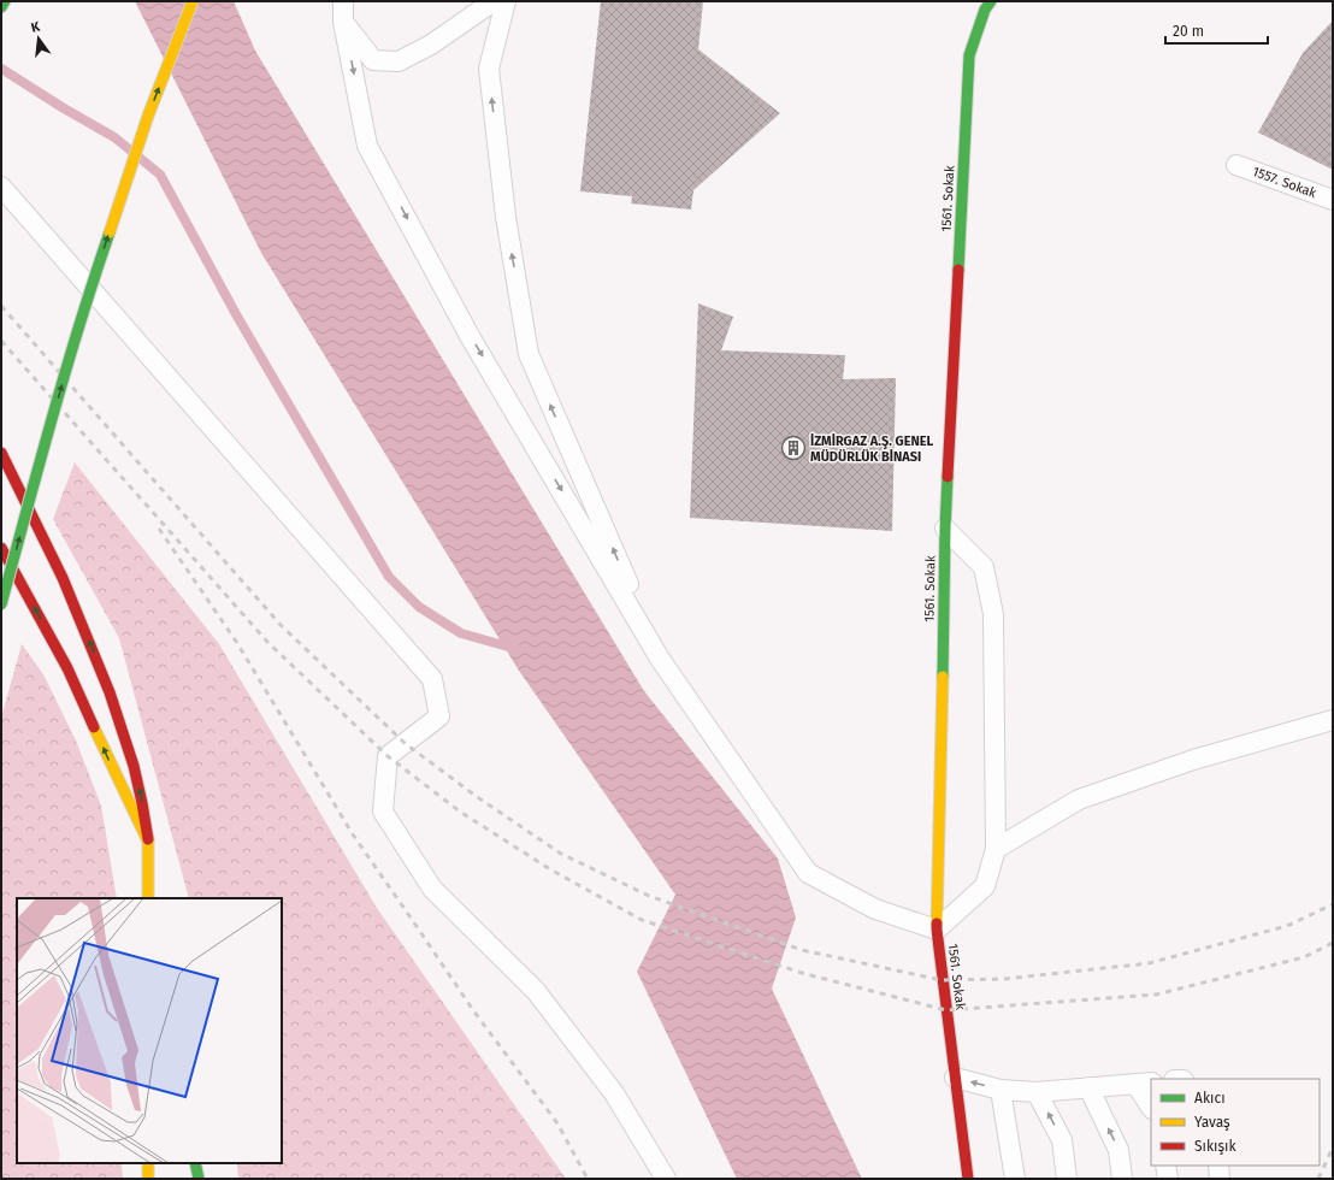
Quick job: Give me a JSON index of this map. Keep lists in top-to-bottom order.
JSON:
{
  "streets": {
    "main road": ["1561. Sokak"],
    "lane": ["1557. Sokak"]
  },
  "places": {
    "building": ["İZMİRGAZ A.Ş. GENEL MÜDÜRLÜK BİNASI"]
  },
  "legend": ["Akıcı", "Yavaş", "Sıkışık"],
  "scale_bar": "20 m",
  "north": "top"
}
